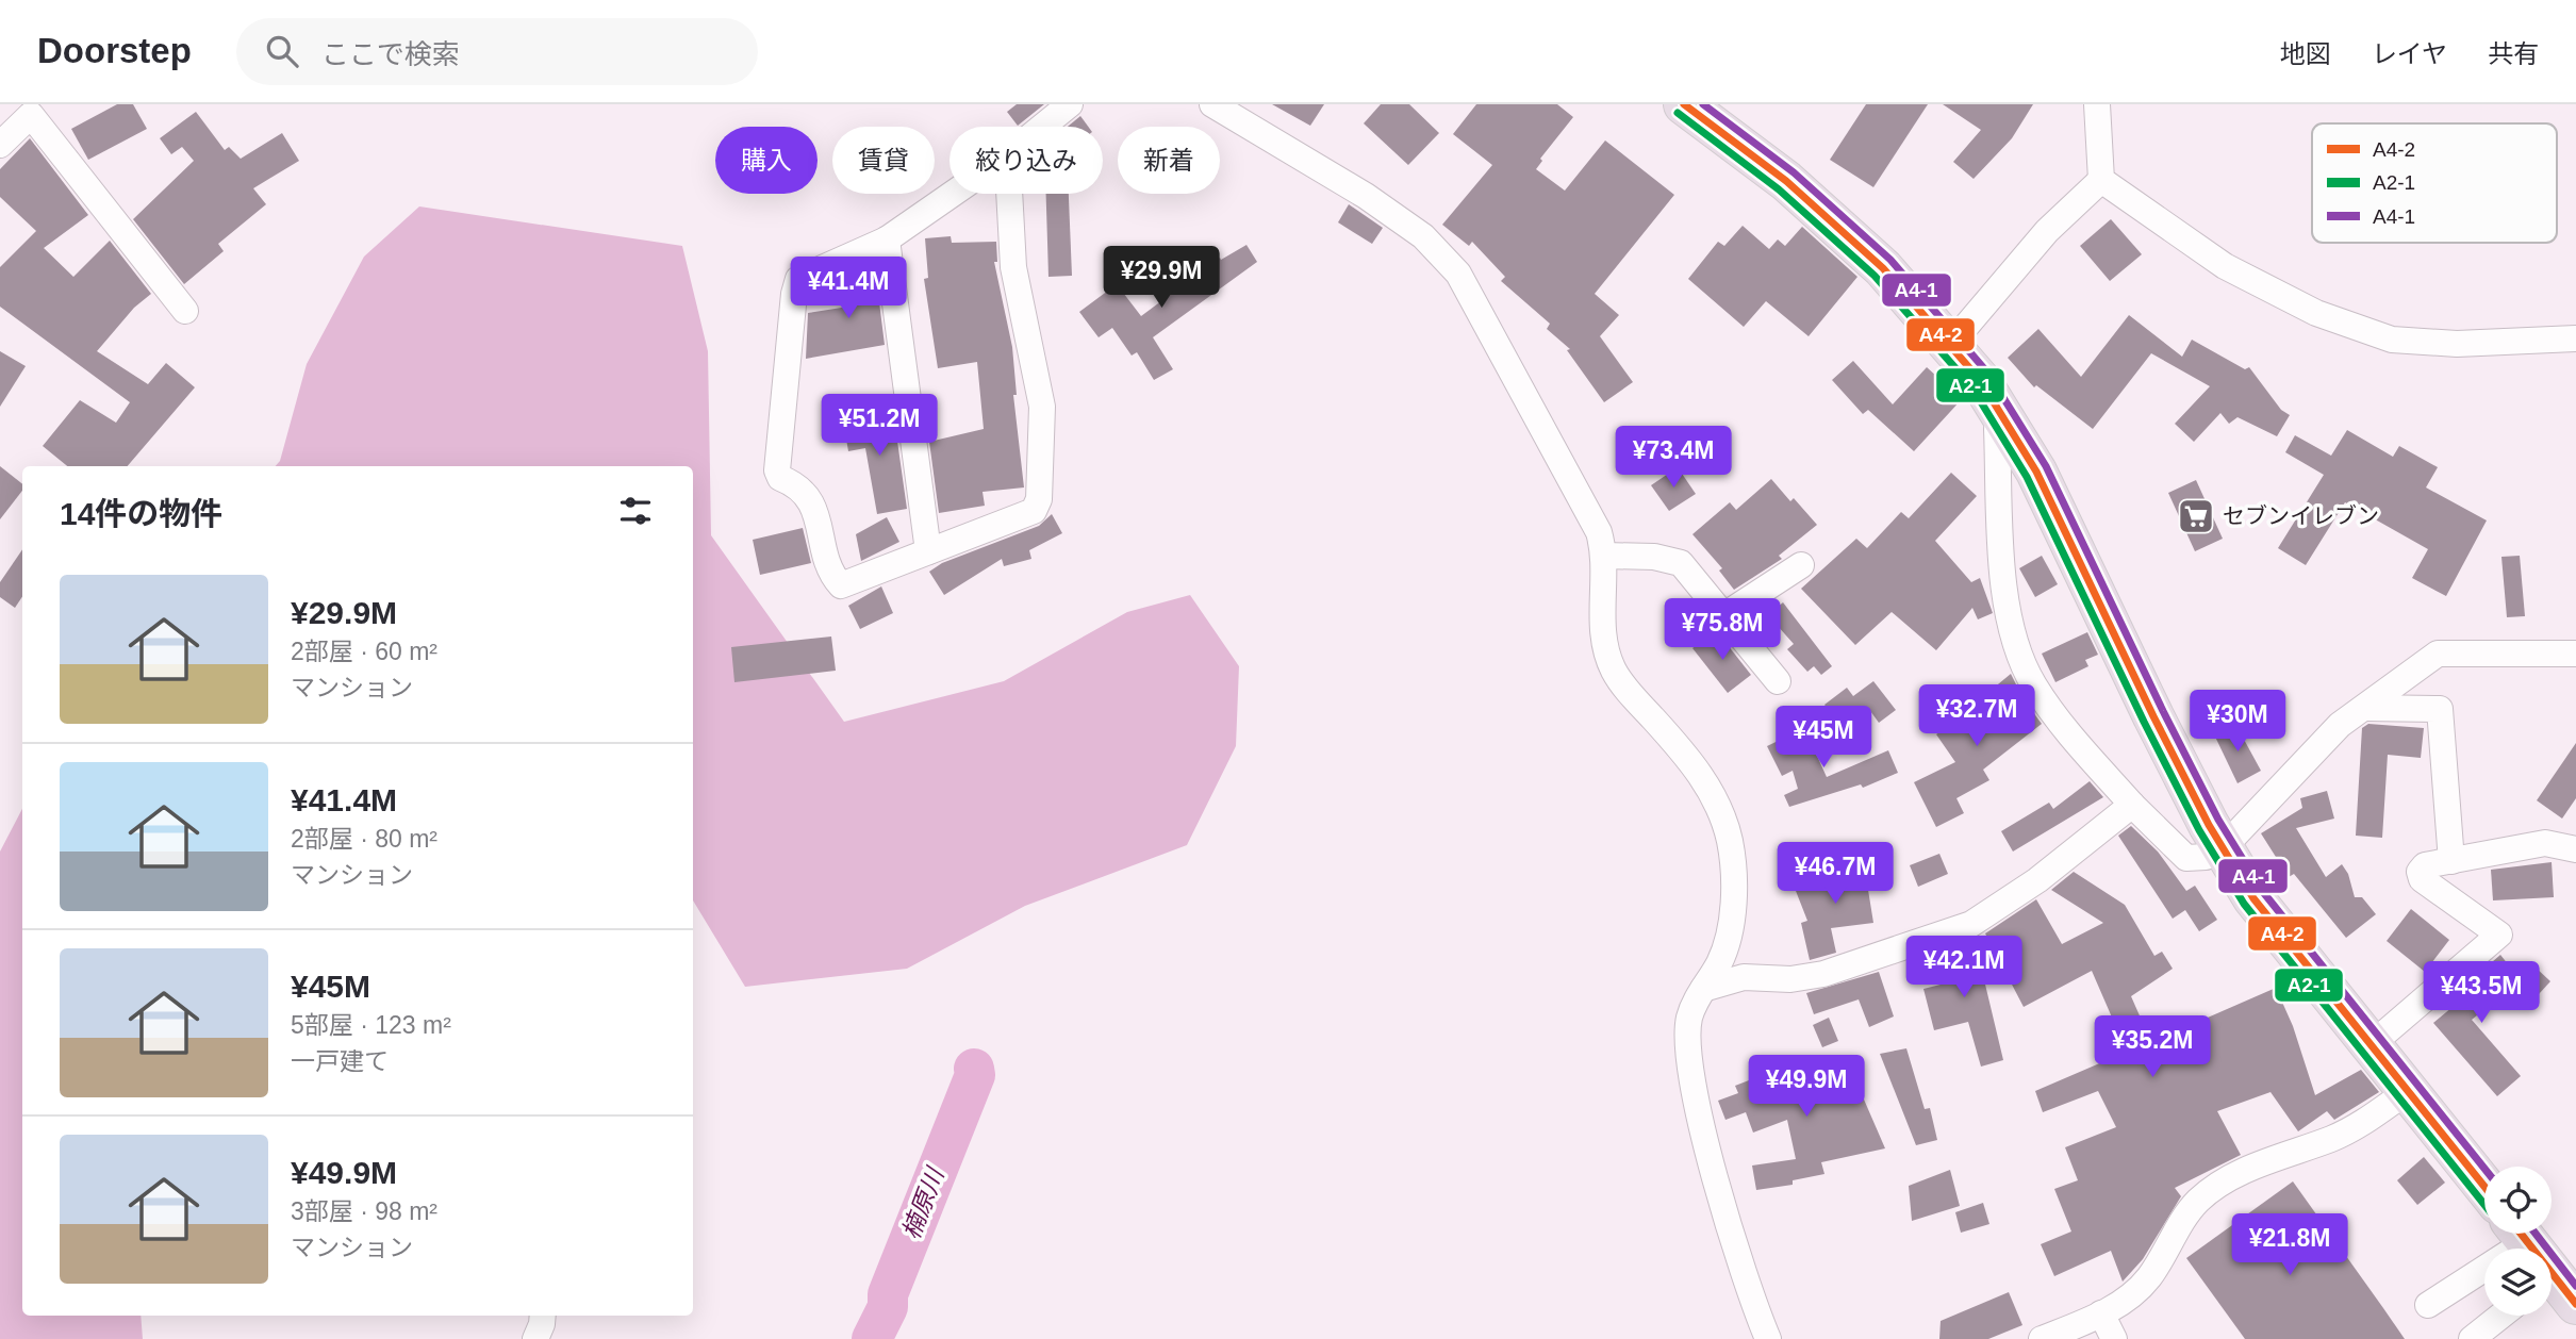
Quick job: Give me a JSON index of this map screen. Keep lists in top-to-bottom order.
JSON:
{
  "water": ["楠原川"],
  "places": {
    "supermarket": ["セブンイレブン"]
  },
  "lines": ["transit line A4-2", "transit line A4-1", "transit line A2-1"],
  "legend": ["A4-2", "A2-1", "A4-1"],
  "page": {
    "header": "Doorstep",
    "search": "ここで検索",
    "nav": ["地図", "レイヤ", "共有"],
    "chip": [
      "購入",
      "賃貸",
      "絞り込み",
      "新着"
    ],
    "price": [
      "¥29.9M",
      "¥41.4M",
      "¥51.2M",
      "¥73.4M",
      "¥75.8M",
      "¥32.7M",
      "¥30M",
      "¥45M",
      "¥46.7M",
      "¥42.1M",
      "¥43.5M",
      "¥35.2M",
      "¥49.9M",
      "¥21.8M"
    ],
    "heading": "14件の物件",
    "list": [
      {
        "name": "¥29.9M",
        "note": "2部屋 · 60 m² · マンション"
      },
      {
        "name": "¥41.4M",
        "note": "2部屋 · 80 m² · マンション"
      },
      {
        "name": "¥45M",
        "note": "5部屋 · 123 m² · 一戸建て"
      },
      {
        "name": "¥49.9M",
        "note": "3部屋 · 98 m² · マンション"
      }
    ]
  }
}
